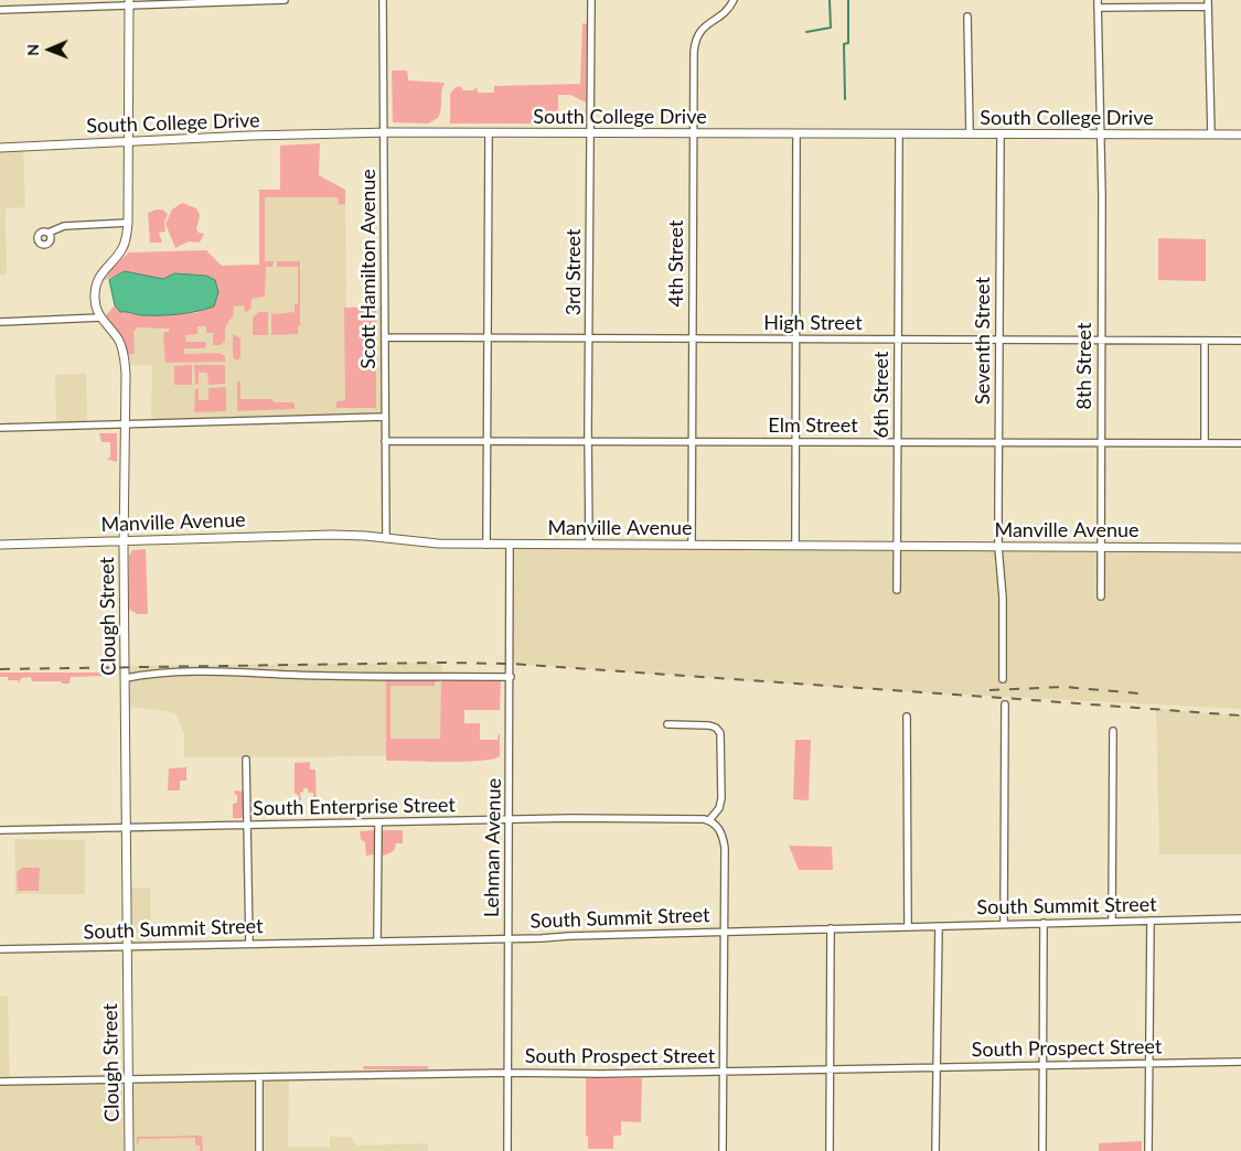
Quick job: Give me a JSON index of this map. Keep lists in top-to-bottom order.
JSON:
{
  "streets": {
    "street": [
      "South College Drive",
      "4th Street",
      "Scott Hamilton Avenue",
      "3rd Street",
      "High Street",
      "Seventh Street",
      "8th Street",
      "6th Street",
      "Elm Street",
      "Manville Avenue",
      "Clough Street",
      "South Enterprise Street",
      "Lehman Avenue",
      "South Summit Street",
      "South Prospect Street"
    ]
  },
  "crossings": [
    ["South College Drive", "4th Street"],
    ["South College Drive", "Scott Hamilton Avenue"],
    ["South College Drive", "3rd Street"],
    ["South College Drive", "Seventh Street"],
    ["South College Drive", "8th Street"],
    ["South College Drive", "6th Street"],
    ["South College Drive", "Clough Street"],
    ["4th Street", "High Street"],
    ["4th Street", "Elm Street"],
    ["4th Street", "Manville Avenue"],
    ["Scott Hamilton Avenue", "High Street"],
    ["Scott Hamilton Avenue", "Elm Street"],
    ["Scott Hamilton Avenue", "Manville Avenue"],
    ["3rd Street", "High Street"],
    ["3rd Street", "Elm Street"],
    ["3rd Street", "Manville Avenue"],
    ["High Street", "Seventh Street"],
    ["High Street", "8th Street"],
    ["High Street", "6th Street"],
    ["Seventh Street", "Elm Street"],
    ["Seventh Street", "Manville Avenue"],
    ["8th Street", "Elm Street"],
    ["8th Street", "Manville Avenue"],
    ["6th Street", "Elm Street"],
    ["6th Street", "Manville Avenue"],
    ["Manville Avenue", "Clough Street"],
    ["Manville Avenue", "Lehman Avenue"],
    ["Clough Street", "South Enterprise Street"],
    ["Clough Street", "South Summit Street"],
    ["Clough Street", "South Prospect Street"],
    ["South Enterprise Street", "Lehman Avenue"],
    ["Lehman Avenue", "South Summit Street"],
    ["Lehman Avenue", "South Prospect Street"]
  ],
  "north": "left"
}
